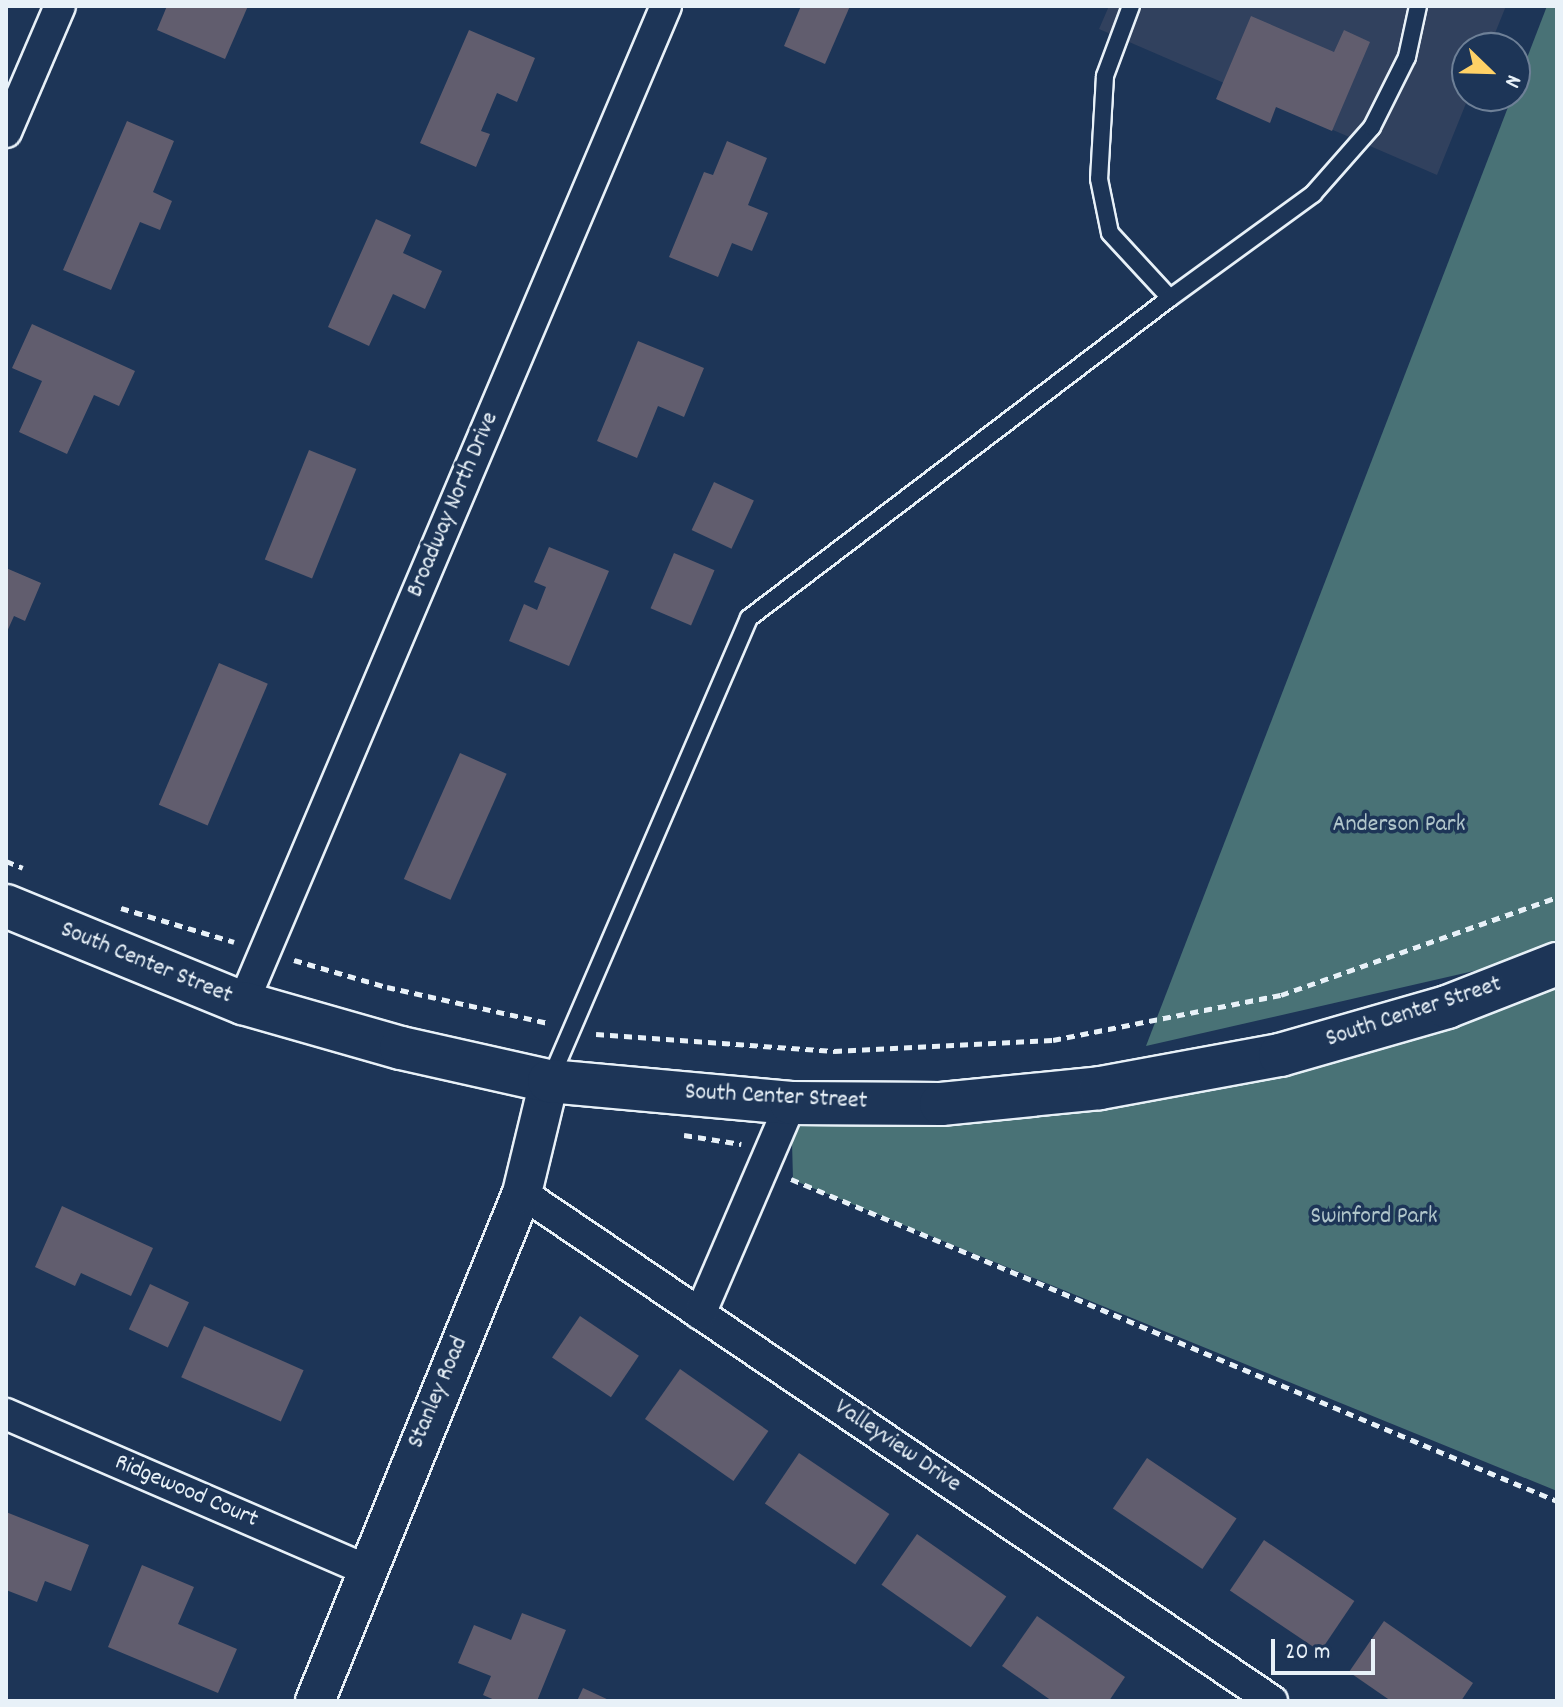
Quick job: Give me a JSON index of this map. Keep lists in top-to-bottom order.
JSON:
{
  "streets": {
    "main road": ["South Center Street"],
    "street": [
      "Broadway North Drive",
      "Stanley Road",
      "Valleyview Drive",
      "Ridgewood Court"
    ]
  },
  "crossings": [
    ["Broadway North Drive", "South Center Street"],
    ["South Center Street", "Stanley Road"],
    ["Stanley Road", "Valleyview Drive"],
    ["Stanley Road", "Ridgewood Court"]
  ],
  "parks": ["Anderson Park", "Swinford Park"],
  "scale_bar": "20 m",
  "north": "bottom right"
}
